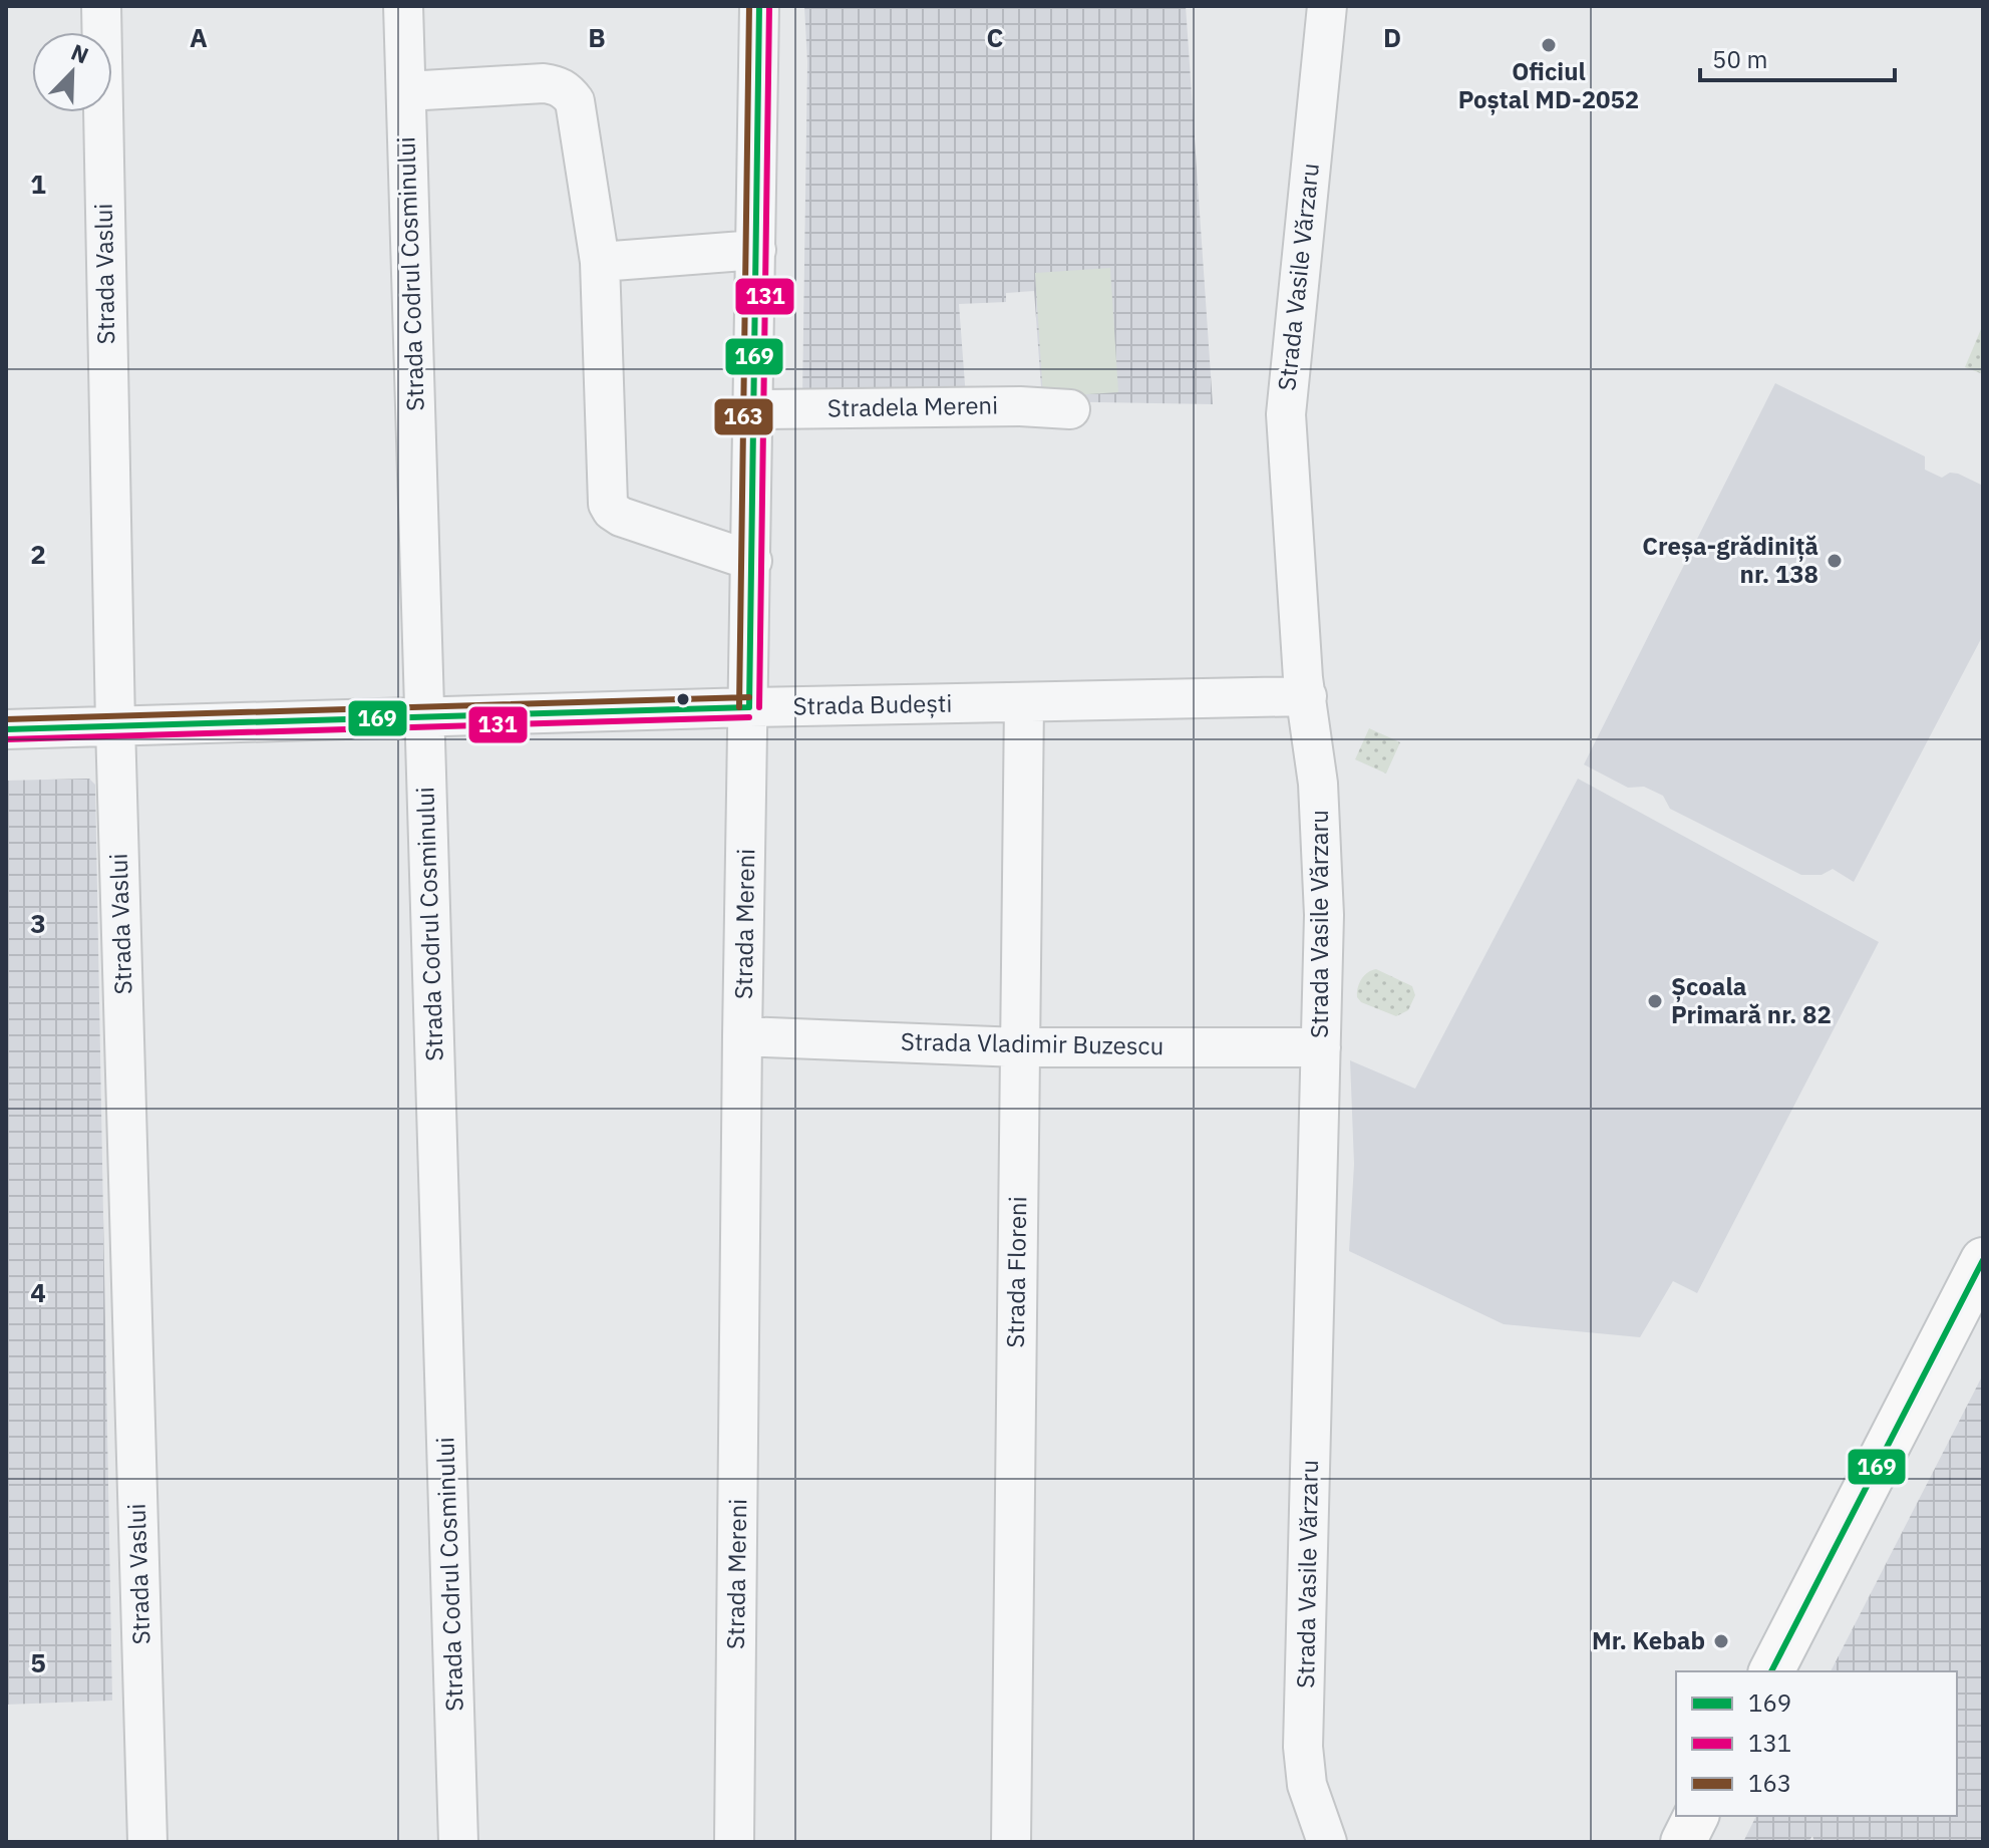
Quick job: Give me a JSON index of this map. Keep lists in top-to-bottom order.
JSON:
{
  "streets": {
    "street": [
      "Strada Vaslui",
      "Strada Codrul Cosminului",
      "Strada Vasile Vărzaru",
      "Stradela Mereni",
      "Strada Budești",
      "Strada Mereni",
      "Strada Vladimir Buzescu",
      "Strada Floreni"
    ]
  },
  "crossings": [
    ["Strada Vaslui", "Strada Budești"],
    ["Strada Codrul Cosminului", "Strada Budești"],
    ["Strada Vasile Vărzaru", "Strada Budești"],
    ["Strada Vasile Vărzaru", "Strada Vladimir Buzescu"],
    ["Stradela Mereni", "Strada Mereni"],
    ["Strada Budești", "Strada Mereni"],
    ["Strada Budești", "Strada Floreni"],
    ["Strada Mereni", "Strada Vladimir Buzescu"],
    ["Strada Vladimir Buzescu", "Strada Floreni"]
  ],
  "places": [
    "Oficiul Poștal MD-2052",
    "Creșa-grădiniță nr. 138",
    "Școala Primară nr. 82",
    "Mr. Kebab"
  ],
  "lines": ["transit line 169", "transit line 131", "transit line 163"],
  "legend": ["169", "131", "163"],
  "scale_bar": "50 m",
  "north": "top right",
  "grid": {
    "columns": [
      "A",
      "B",
      "C",
      "D"
    ],
    "rows": [
      "1",
      "2",
      "3",
      "4",
      "5"
    ]
  }
}
